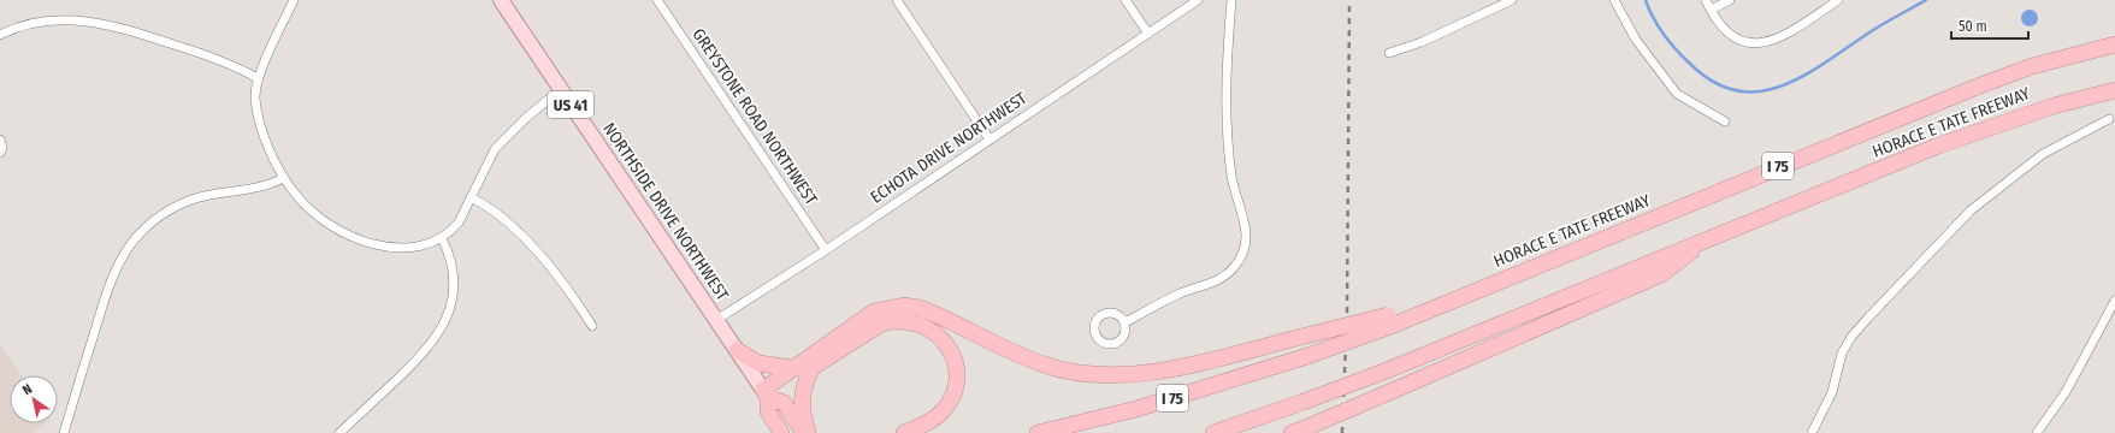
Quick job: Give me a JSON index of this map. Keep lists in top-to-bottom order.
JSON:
{
  "streets": {
    "highway": [
      "US 41",
      "HORACE E TATE FREEWAY",
      "I 75",
      "NORTHSIDE DRIVE NORTHWEST"
    ],
    "street": ["GREYSTONE ROAD NORTHWEST", "ECHOTA DRIVE NORTHWEST"]
  },
  "crossings": [
    ["GREYSTONE ROAD NORTHWEST", "ECHOTA DRIVE NORTHWEST"],
    ["ECHOTA DRIVE NORTHWEST", "NORTHSIDE DRIVE NORTHWEST"]
  ],
  "scale_bar": "50 m",
  "north": "top left"
}
